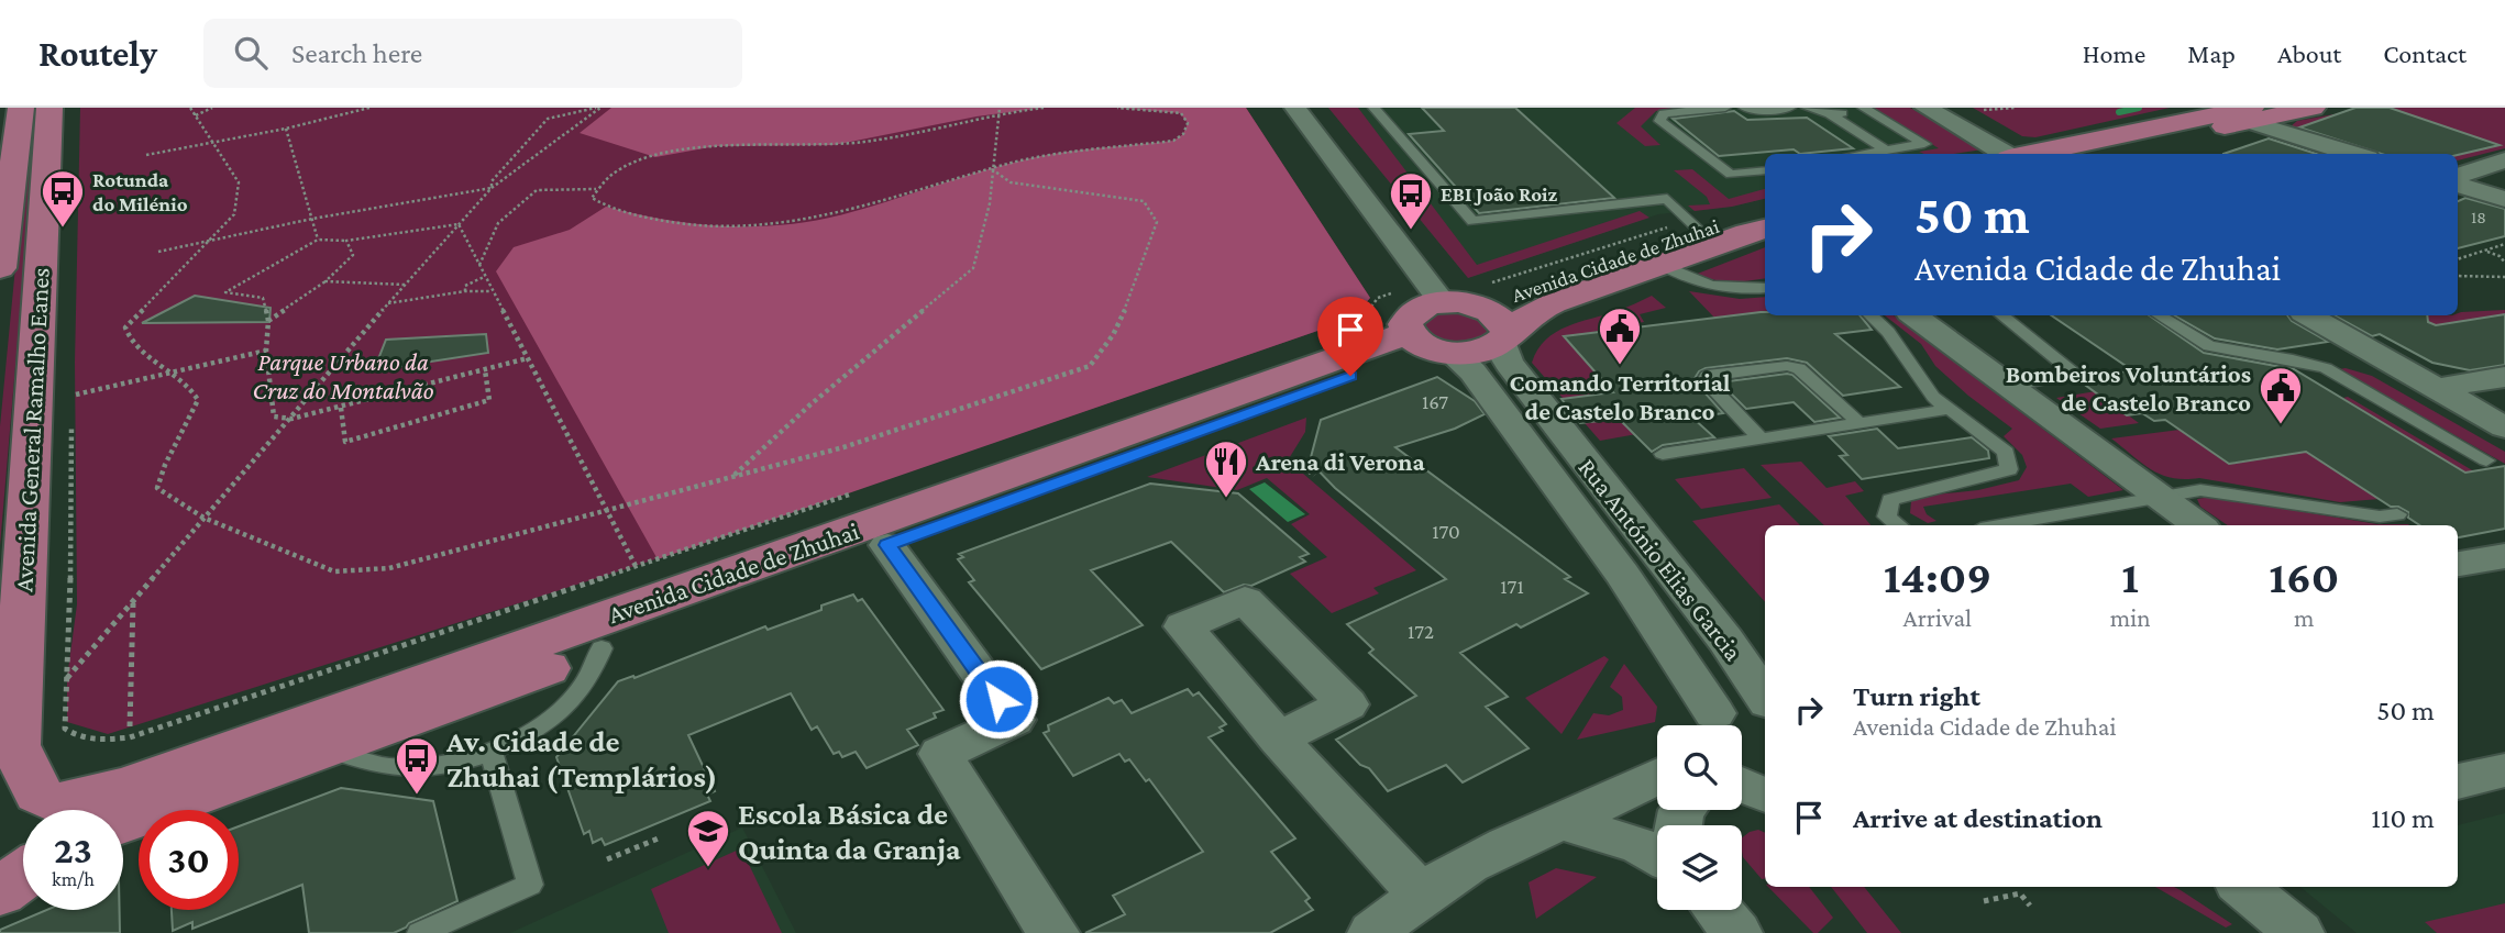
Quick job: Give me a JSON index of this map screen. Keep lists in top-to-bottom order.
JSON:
{
  "streets": {
    "main road": ["Avenida Cidade de Zhuhai", "Avenida General Ramalho Eanes"],
    "street": ["Rua António Elias Garcia"]
  },
  "crossings": [
    ["Avenida Cidade de Zhuhai", "Rua António Elias Garcia"]
  ],
  "parks": ["Parque Urbano da Cruz do Montalvão"],
  "places": {
    "bus stop": ["Rotunda do Milénio", "EBI João Roiz", "Av. Cidade de Zhuhai (Templários)"],
    "public building": ["Comando Territorial de Castelo Branco", "Bombeiros Voluntários de Castelo Branco"],
    "restaurant": ["Arena di Verona"],
    "school or university": ["Escola Básica de Quinta da Granja"]
  },
  "house_numbers": [
    "18",
    "167",
    "170",
    "171",
    "172"
  ],
  "page": {
    "header": "Routely",
    "search": "Search here",
    "nav": [
      "Home",
      "Map",
      "About",
      "Contact"
    ],
    "turn": ["50 m", "Avenida Cidade de Zhuhai"],
    "eta": [
      "14:09",
      "Arrival",
      "1",
      "min",
      "160",
      "m"
    ],
    "list": [
      {
        "name": "Turn right",
        "note": "Avenida Cidade de Zhuhai",
        "value": "50 m"
      },
      {
        "name": "Arrive at destination",
        "value": "110 m"
      }
    ],
    "speed": "23 km/h",
    "limit": "30"
  }
}
